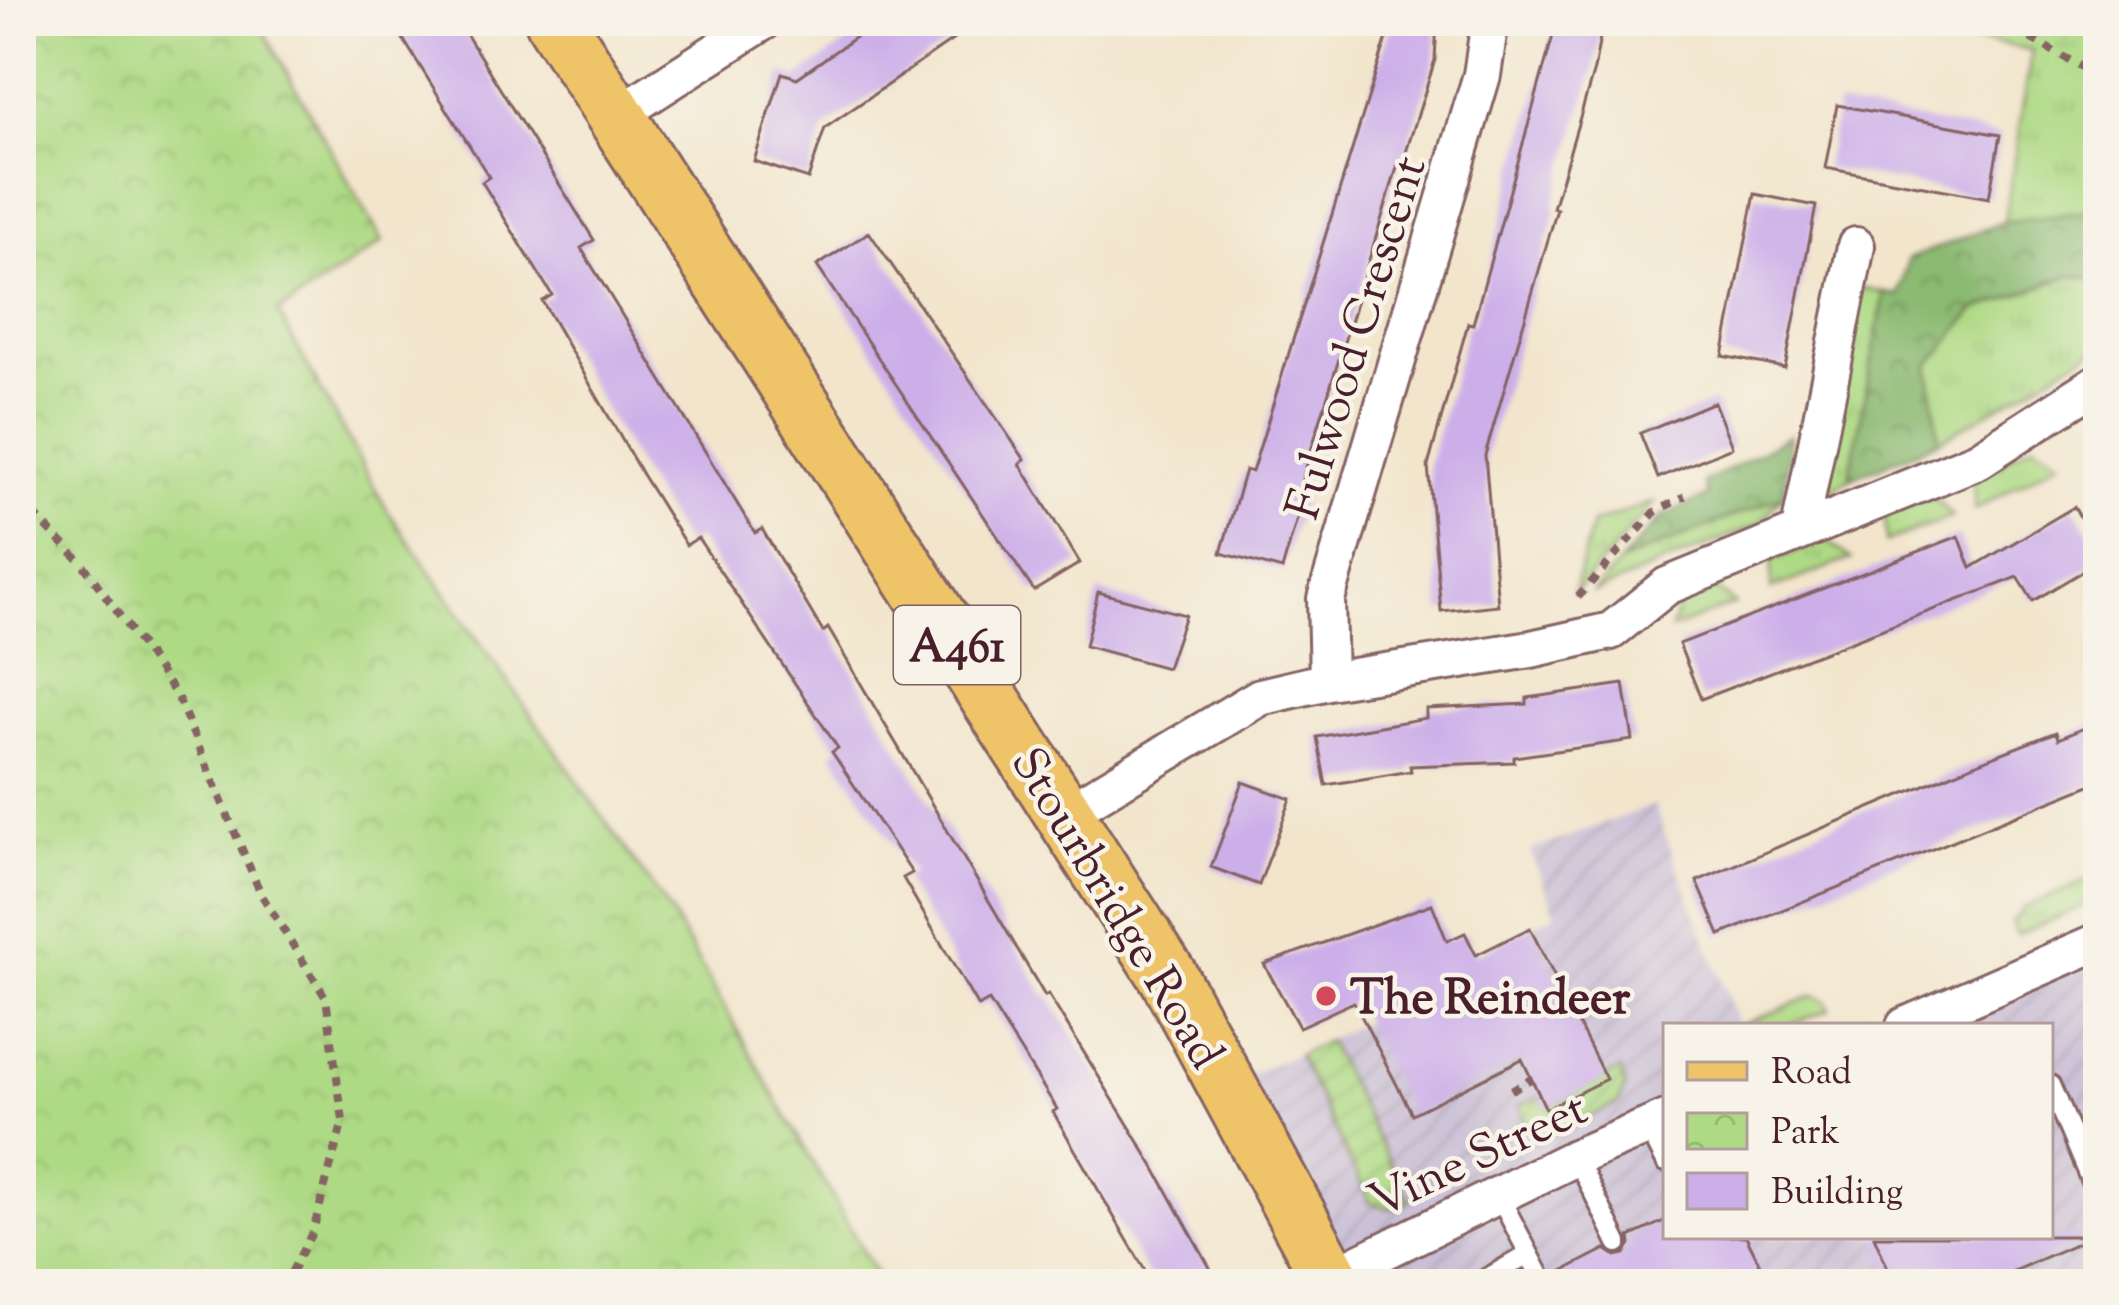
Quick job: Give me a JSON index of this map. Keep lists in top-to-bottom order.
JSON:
{
  "streets": {
    "main road": ["A461", "Stourbridge Road"],
    "street": ["Fulwood Crescent", "Vine Street"]
  },
  "crossings": [
    ["Stourbridge Road", "Vine Street"]
  ],
  "places": ["The Reindeer"],
  "legend": ["Road", "Park", "Building"]
}
